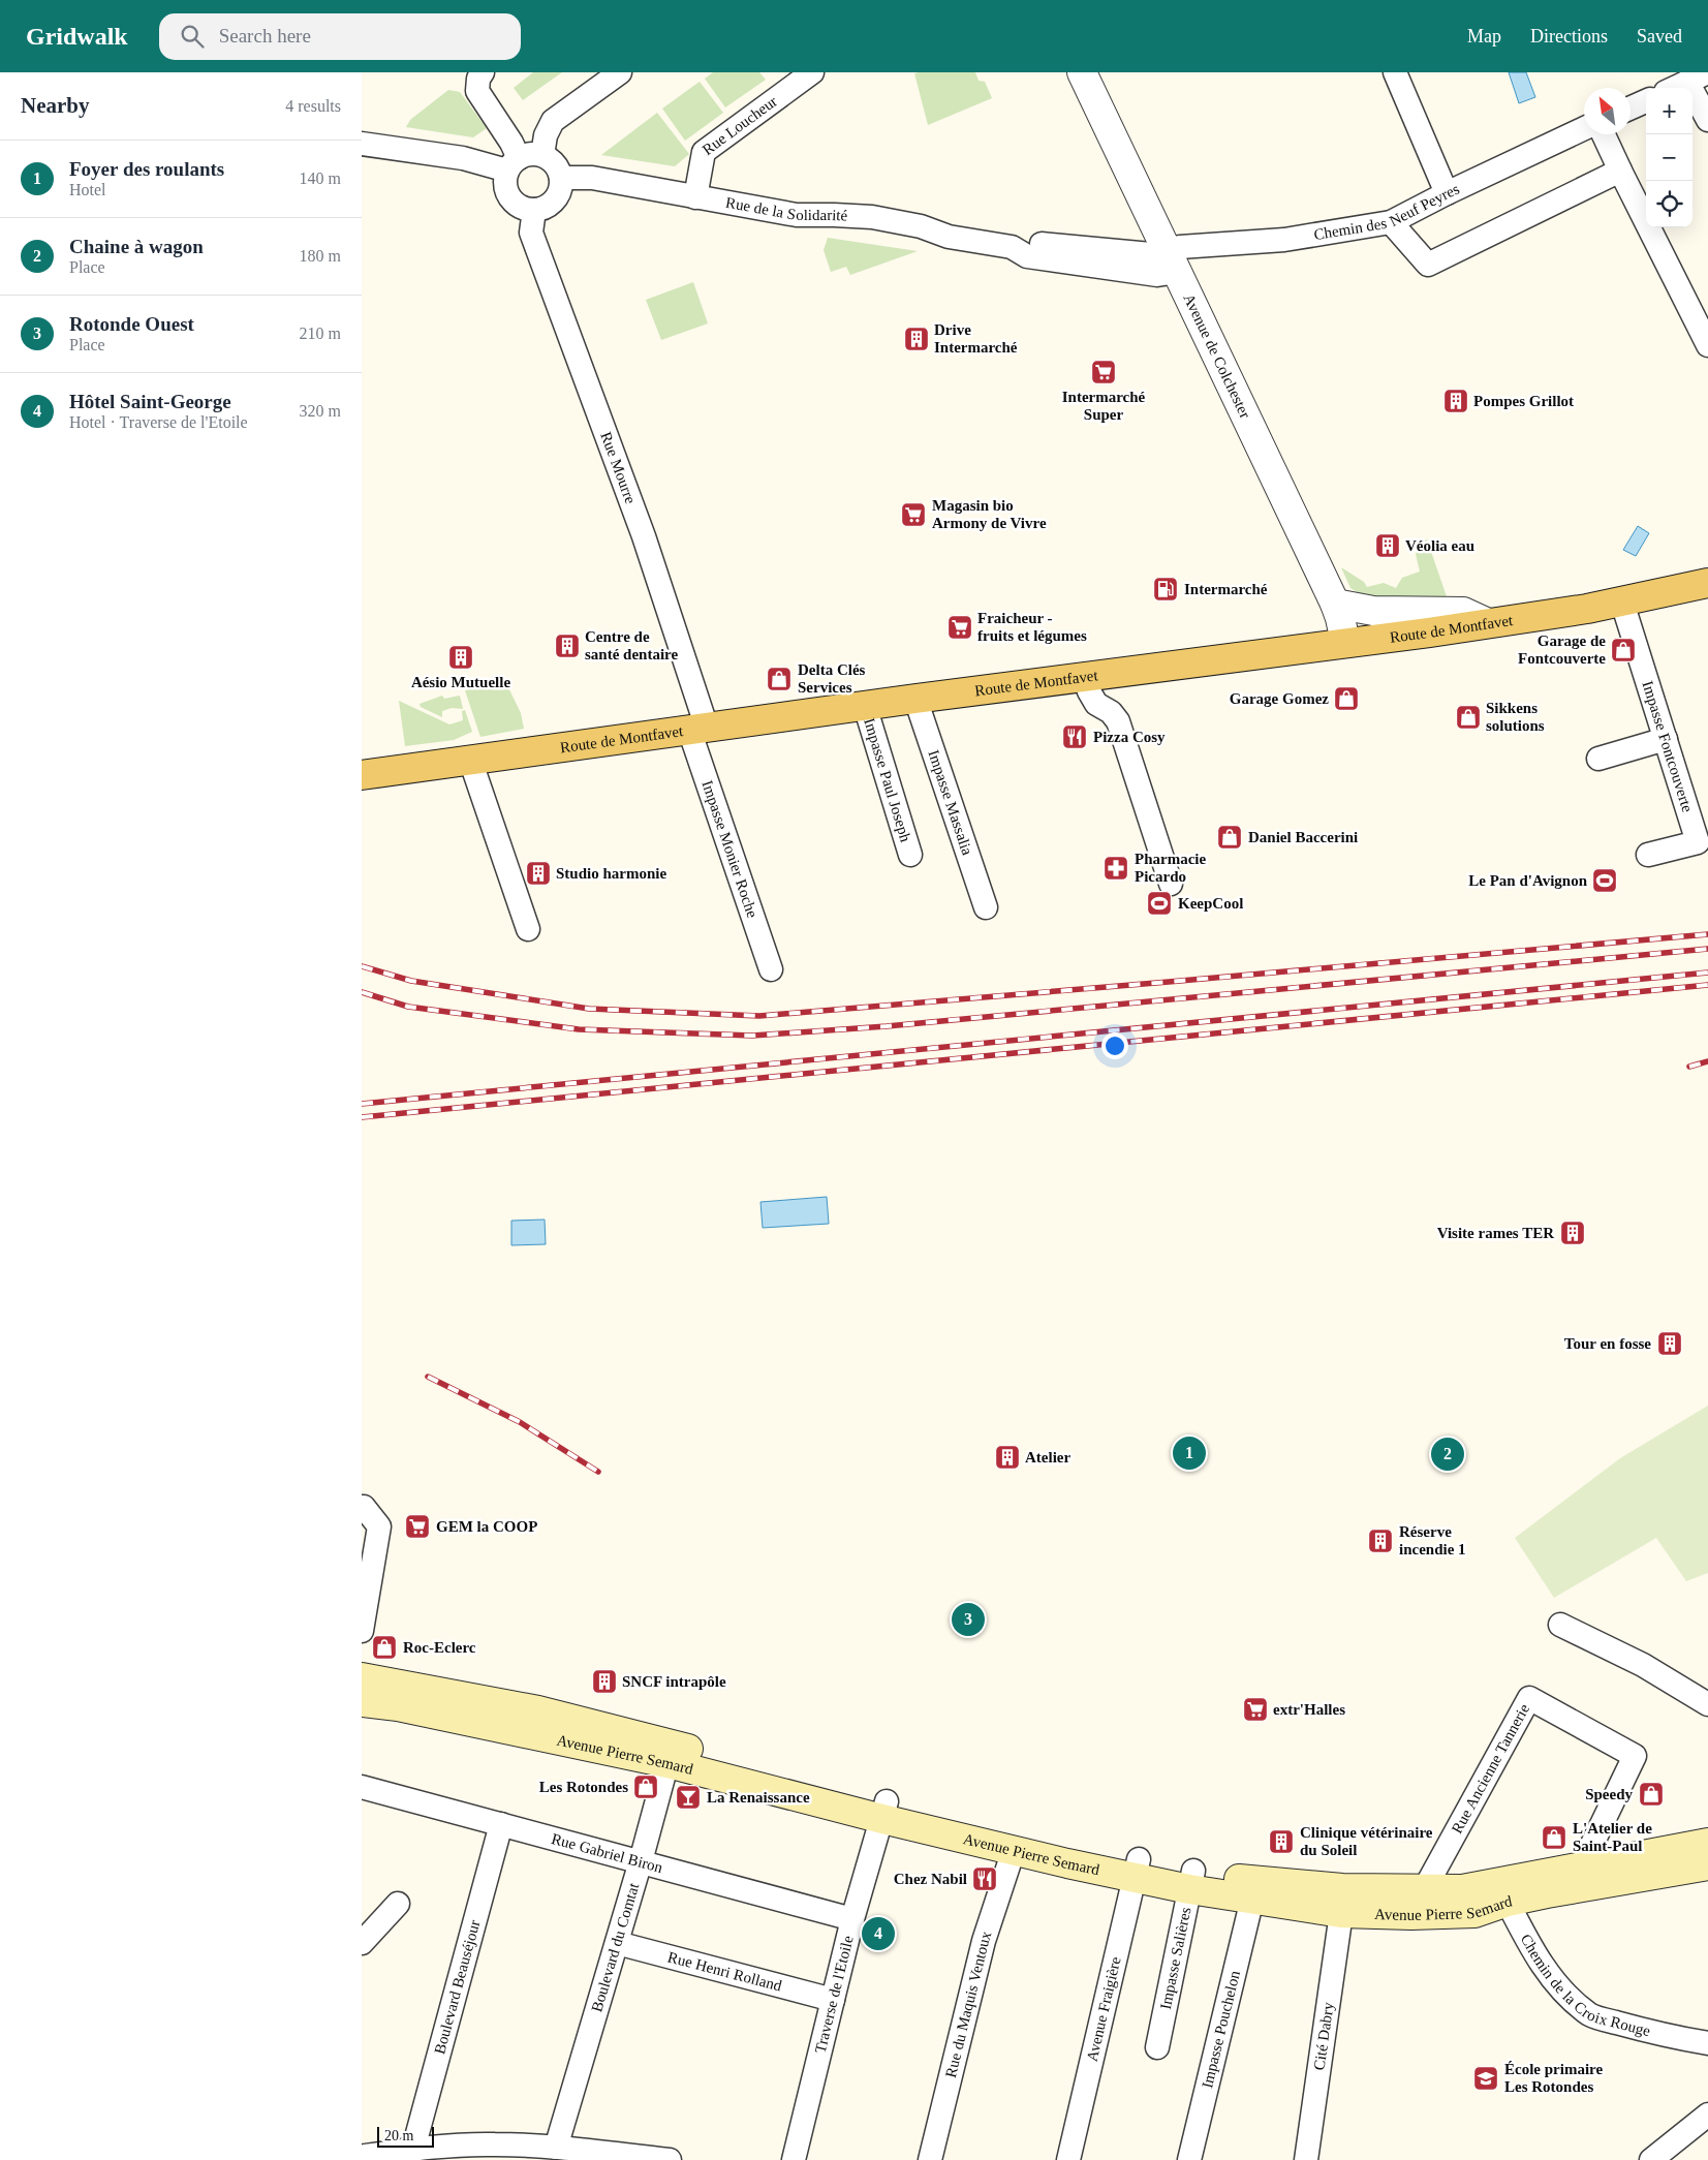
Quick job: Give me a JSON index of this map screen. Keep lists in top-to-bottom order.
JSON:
{
  "streets": {
    "main road": ["Route de Montfavet", "Avenue Pierre Semard"],
    "street": [
      "Rue Loucheur",
      "Rue de la Solidarité",
      "Chemin des Neuf Peyres",
      "Avenue de Colchester",
      "Rue Mourre",
      "Impasse Fontcouverte",
      "Impasse Paul Joseph",
      "Impasse Massalia",
      "Impasse Monier Roche",
      "Rue Ancienne Tannerie",
      "Rue Gabriel Biron",
      "Boulevard du Comtat",
      "Impasse Salières",
      "Rue Henri Rolland",
      "Chemin de la Croix Rouge",
      "Boulevard Beauséjour",
      "Traverse de l'Etoile",
      "Rue du Maquis Ventoux",
      "Avenue Fraigière",
      "Impasse Pouchelon",
      "Cité Dabry"
    ]
  },
  "crossings": [
    ["Rue Loucheur", "Rue de la Solidarité"],
    ["Rue de la Solidarité", "Chemin des Neuf Peyres"],
    ["Rue de la Solidarité", "Avenue de Colchester"],
    ["Rue de la Solidarité", "Rue Mourre"],
    ["Chemin des Neuf Peyres", "Avenue de Colchester"],
    ["Avenue de Colchester", "Route de Montfavet"],
    ["Rue Mourre", "Route de Montfavet"],
    ["Rue Mourre", "Impasse Monier Roche"],
    ["Route de Montfavet", "Impasse Fontcouverte"],
    ["Route de Montfavet", "Impasse Paul Joseph"],
    ["Route de Montfavet", "Impasse Massalia"],
    ["Route de Montfavet", "Impasse Monier Roche"],
    ["Avenue Pierre Semard", "Rue Ancienne Tannerie"],
    ["Avenue Pierre Semard", "Boulevard du Comtat"],
    ["Avenue Pierre Semard", "Impasse Salières"],
    ["Avenue Pierre Semard", "Chemin de la Croix Rouge"],
    ["Avenue Pierre Semard", "Traverse de l'Etoile"],
    ["Avenue Pierre Semard", "Rue du Maquis Ventoux"],
    ["Avenue Pierre Semard", "Avenue Fraigière"],
    ["Avenue Pierre Semard", "Impasse Pouchelon"],
    ["Avenue Pierre Semard", "Cité Dabry"],
    ["Rue Gabriel Biron", "Boulevard du Comtat"],
    ["Rue Gabriel Biron", "Boulevard Beauséjour"],
    ["Rue Gabriel Biron", "Traverse de l'Etoile"],
    ["Boulevard du Comtat", "Rue Henri Rolland"],
    ["Rue Henri Rolland", "Traverse de l'Etoile"]
  ],
  "places": {
    "building": [
      "Drive Intermarché",
      "Pompes Grillot",
      "Véolia eau",
      "Centre de santé dentaire",
      "Aésio Mutuelle",
      "Studio harmonie",
      "Visite rames TER",
      "Tour en fosse",
      "Atelier",
      "Réserve incendie 1",
      "SNCF intrapôle",
      "Clinique vétérinaire du Soleil"
    ],
    "supermarket": [
      "Intermarché Super",
      "Magasin bio Armony de Vivre",
      "Fraicheur - fruits et légumes",
      "GEM la COOP",
      "extr'Halles"
    ],
    "fuel station": ["Intermarché"],
    "shop": [
      "Garage de Fontcouverte",
      "Delta Clés Services",
      "Garage Gomez",
      "Sikkens solutions",
      "Daniel Baccerini",
      "Roc-Eclerc",
      "Les Rotondes",
      "Speedy",
      "L'Atelier de Saint-Paul"
    ],
    "restaurant": ["Pizza Cosy", "Chez Nabil"],
    "pharmacy": ["Pharmacie Picardo"],
    "sports": ["Le Pan d'Avignon", "KeepCool"],
    "bar": ["La Renaissance"],
    "school or university": ["École primaire Les Rotondes"]
  },
  "scale_bar": "20 m",
  "north": "top left",
  "page": {
    "header": "Gridwalk",
    "search": "Search here",
    "nav": ["Map", "Directions", "Saved"],
    "heading": ["Nearby", "4 results"],
    "map_buttons": ["+", "−"],
    "list": [
      {
        "mark": "1",
        "name": "Foyer des roulants",
        "note": "Hotel",
        "value": "140 m"
      },
      {
        "mark": "2",
        "name": "Chaine à wagon",
        "note": "Place",
        "value": "180 m"
      },
      {
        "mark": "3",
        "name": "Rotonde Ouest",
        "note": "Place",
        "value": "210 m"
      },
      {
        "mark": "4",
        "name": "Hôtel Saint-George",
        "note": "Hotel · Traverse de l'Etoile",
        "value": "320 m"
      }
    ],
    "pins": [
      "1",
      "2",
      "3",
      "4"
    ],
    "scale": "20 m"
  }
}
